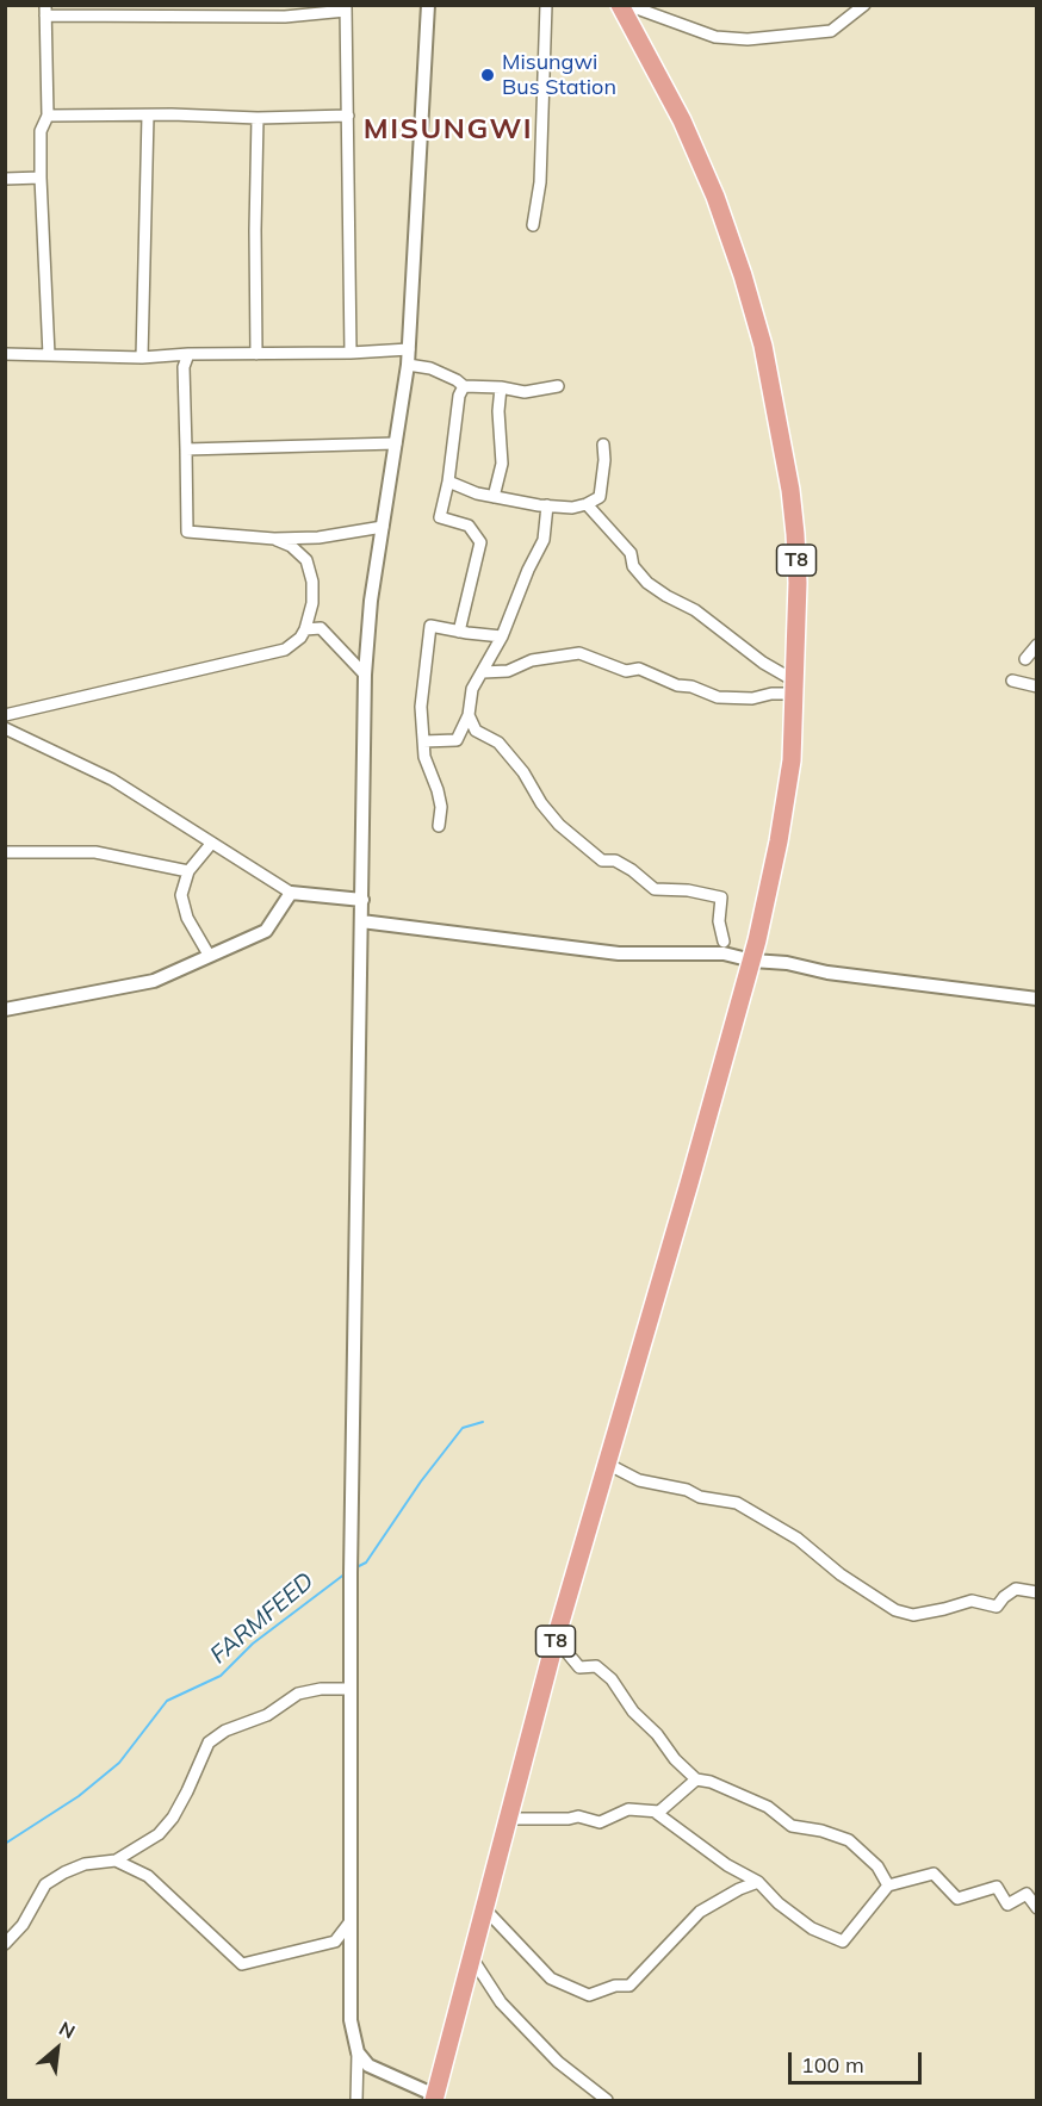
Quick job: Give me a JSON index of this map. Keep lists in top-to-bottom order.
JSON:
{
  "streets": {
    "highway": ["T8"]
  },
  "districts": ["MISUNGWI"],
  "water": ["FARMFEED"],
  "places": ["Misungwi Bus Station"],
  "scale_bar": "100 m",
  "north": "top right"
}
